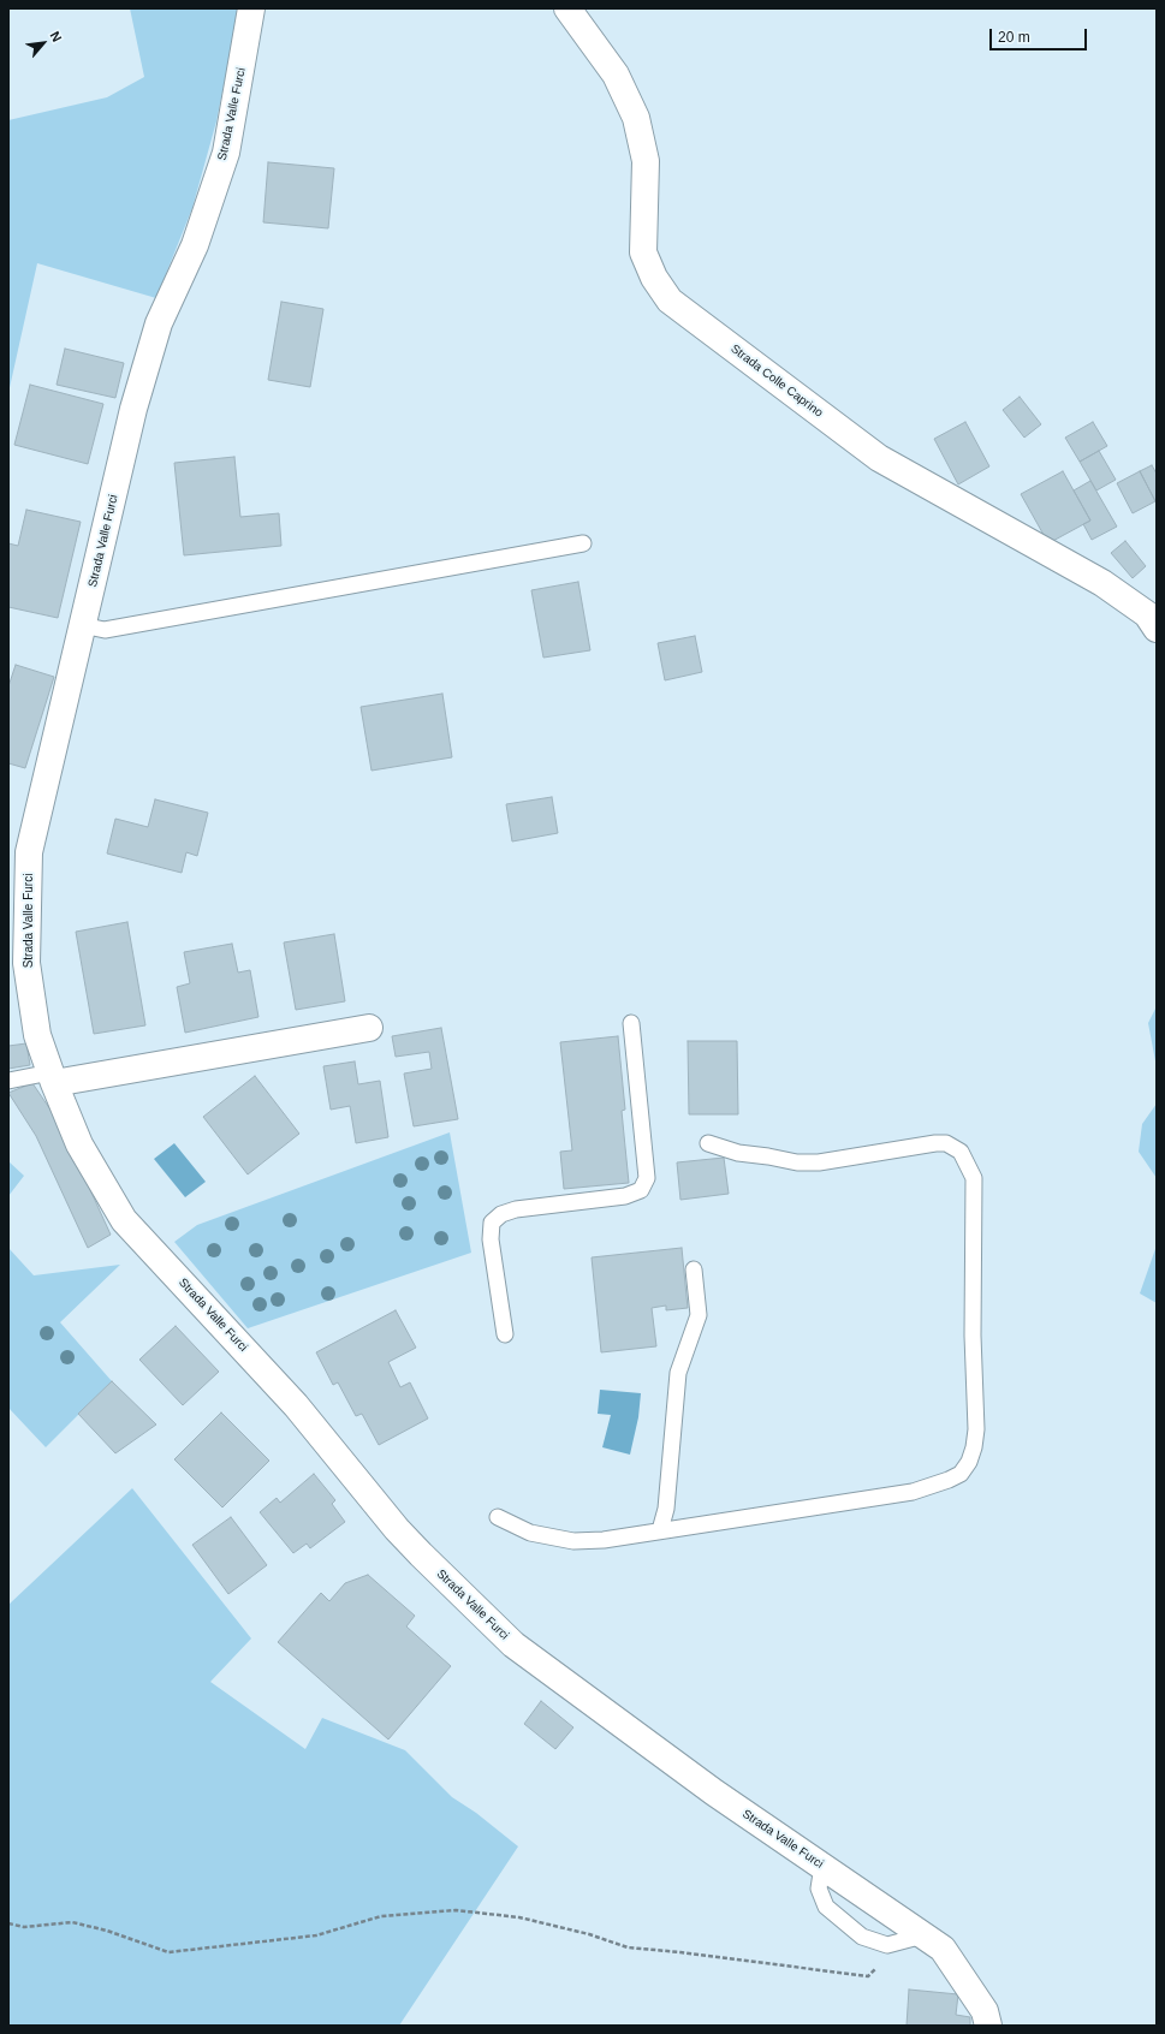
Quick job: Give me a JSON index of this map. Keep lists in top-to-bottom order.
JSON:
{
  "streets": {
    "street": ["Strada Valle Furci", "Strada Colle Caprino"]
  },
  "scale_bar": "20 m",
  "north": "top right"
}
